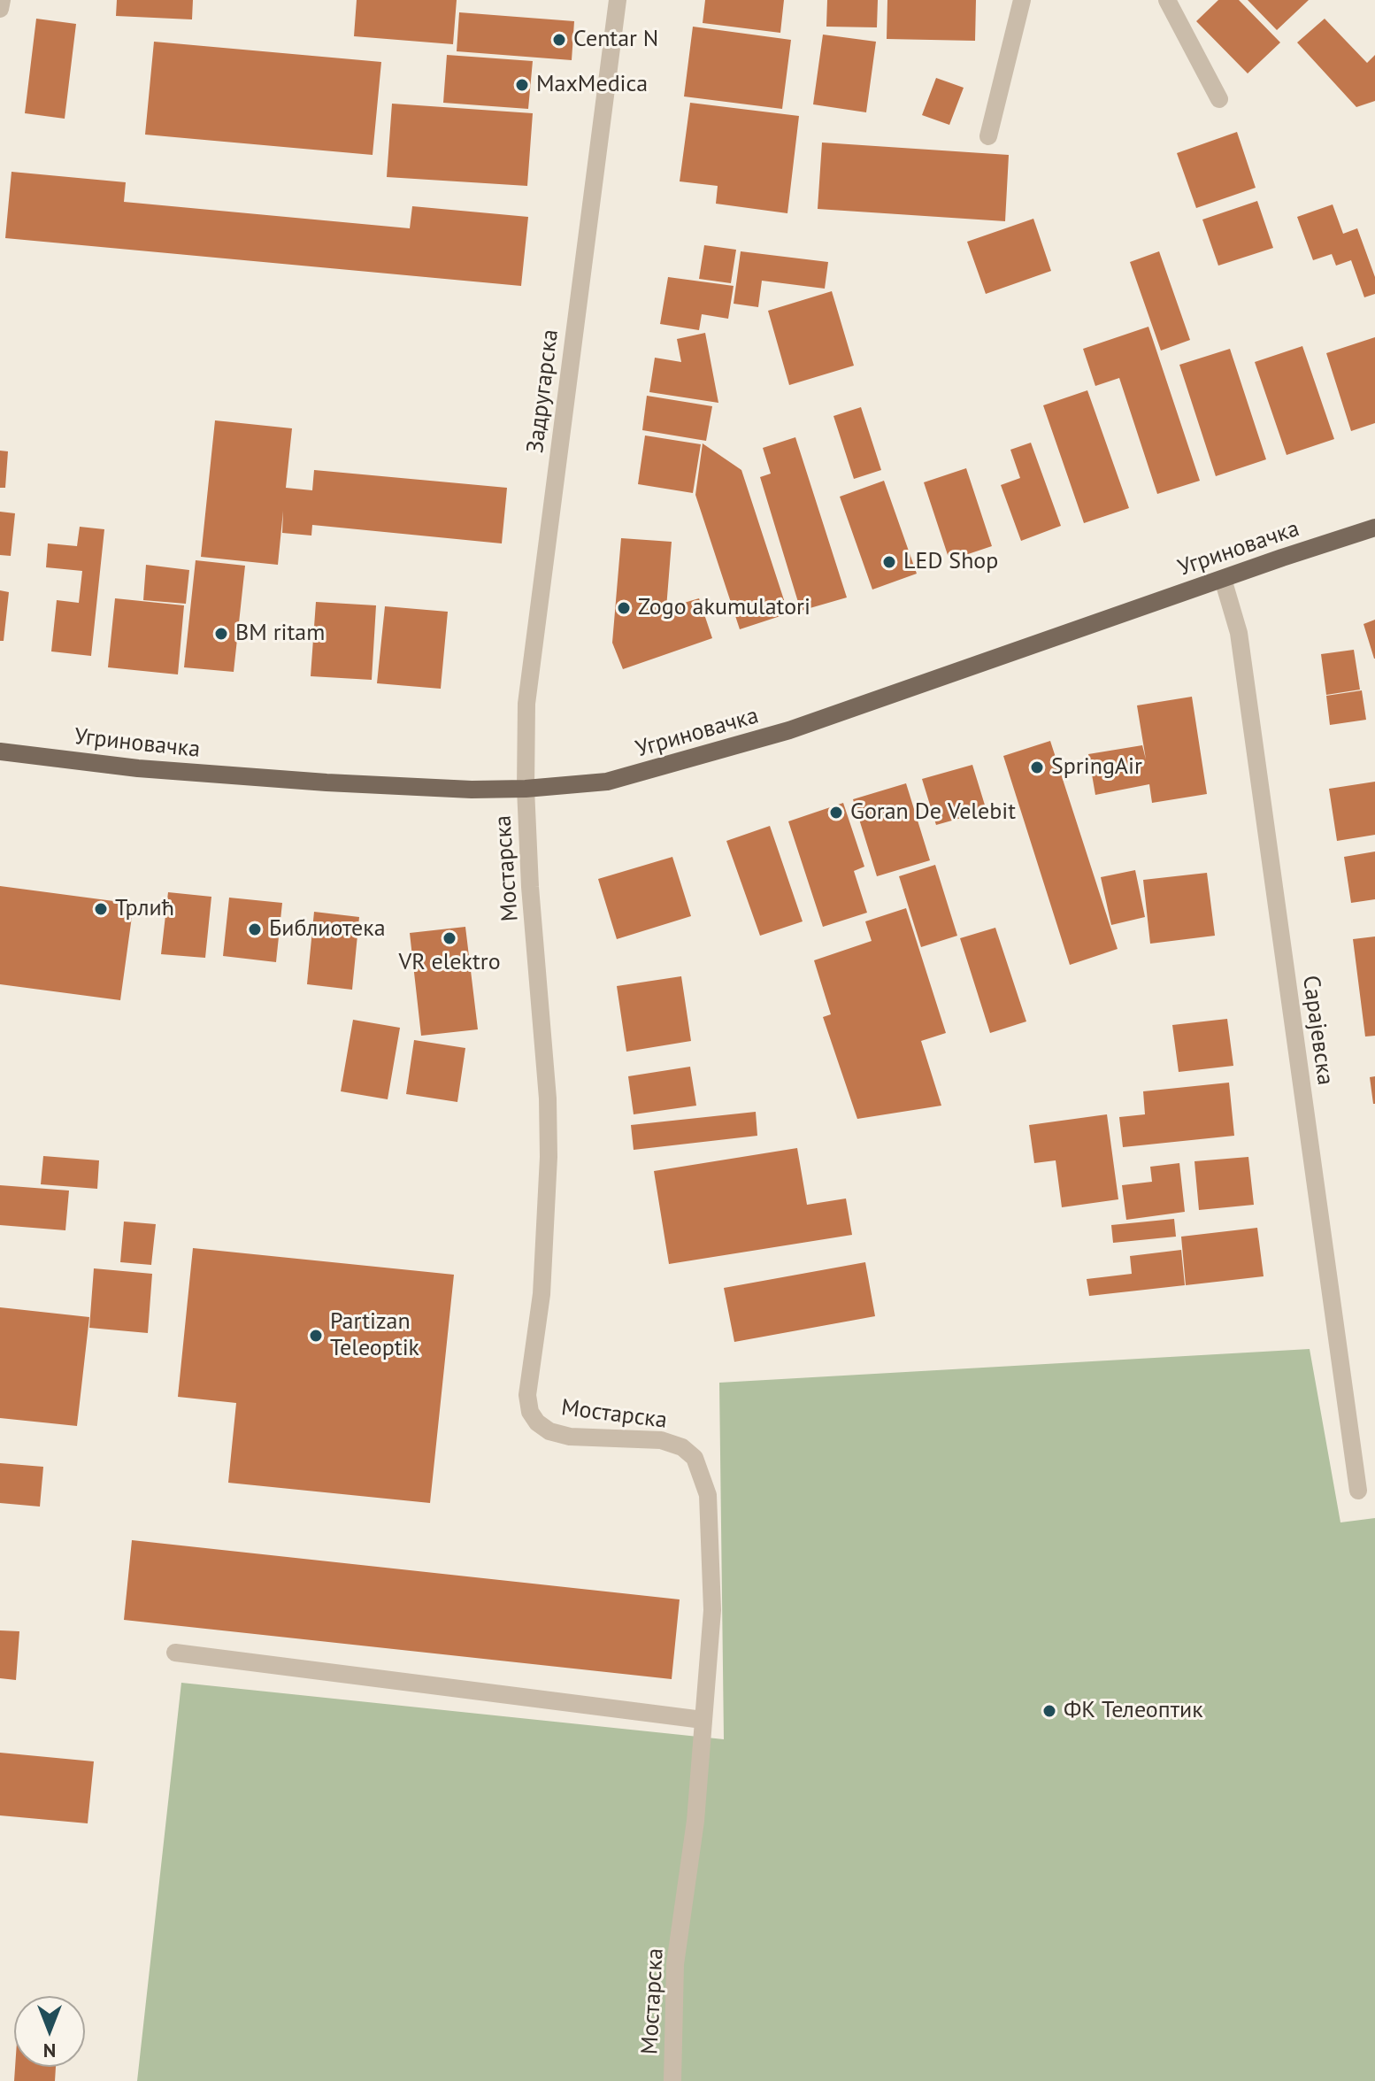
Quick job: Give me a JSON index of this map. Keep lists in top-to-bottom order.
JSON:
{
  "streets": {
    "main road": ["Угриновачка"],
    "street": ["Задругарска", "Мостарска", "Сарајевска"]
  },
  "crossings": [
    ["Задругарска", "Угриновачка"],
    ["Задругарска", "Мостарска"],
    ["Угриновачка", "Мостарска"],
    ["Угриновачка", "Сарајевска"]
  ],
  "places": [
    "Centar N",
    "MaxMedica",
    "LED Shop",
    "Zogo akumulatori",
    "BM ritam",
    "SpringAir",
    "Goran De Velebit",
    "Трлић",
    "Библиотека",
    "VR elektro",
    "Partizan Teleoptik",
    "ФК Телеоптик"
  ],
  "north": "bottom"
}
